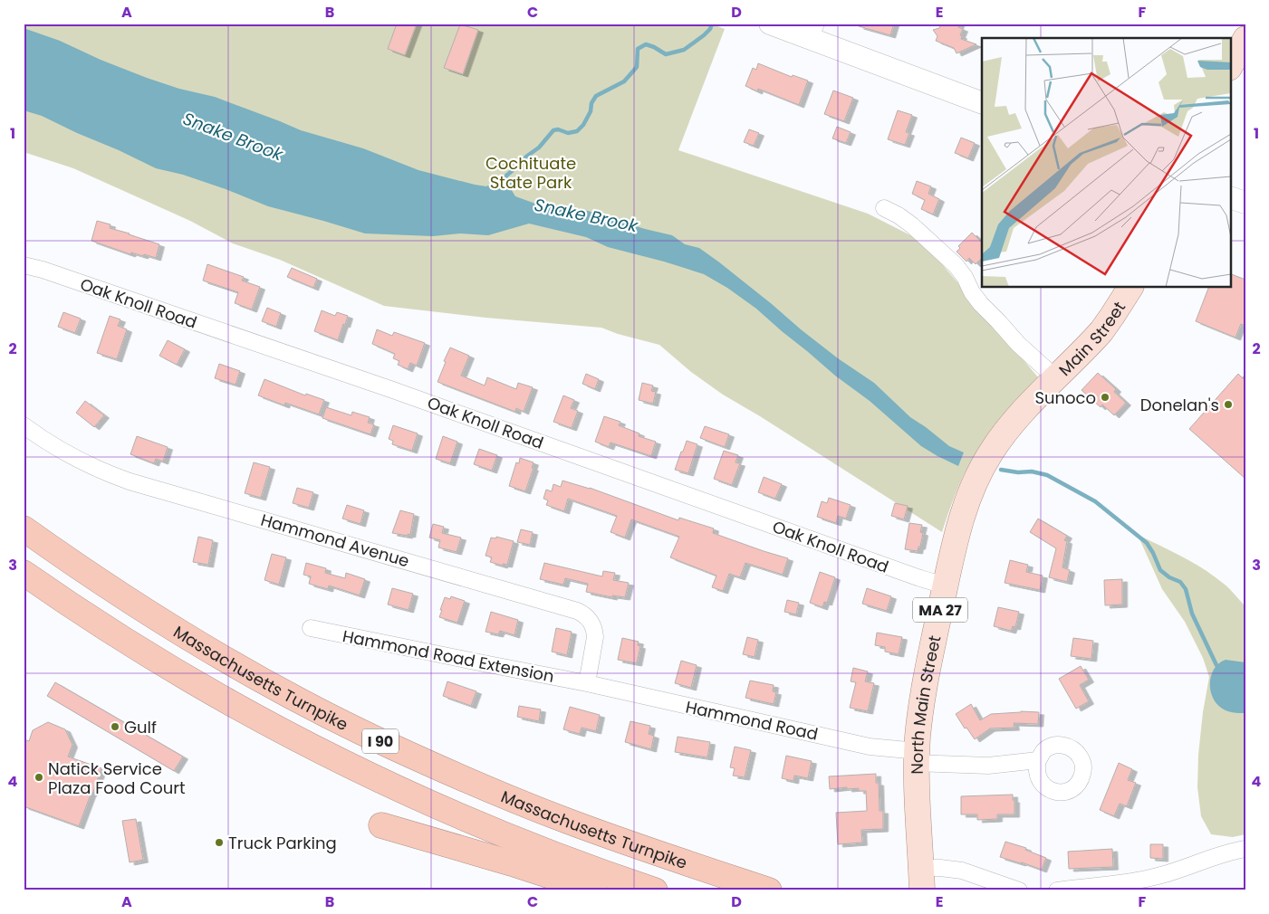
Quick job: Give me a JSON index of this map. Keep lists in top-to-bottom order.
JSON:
{
  "streets": {
    "highway": ["Massachusetts Turnpike", "I 90"],
    "main road": ["Main Street", "MA 27", "North Main Street"],
    "street": [
      "Oak Knoll Road",
      "Hammond Avenue",
      "Hammond Road Extension",
      "Hammond Road"
    ]
  },
  "crossings": [
    ["Oak Knoll Road", "North Main Street"],
    ["Main Street", "North Main Street"],
    ["Hammond Avenue", "Hammond Road Extension"],
    ["Hammond Avenue", "Hammond Road"],
    ["Hammond Road Extension", "Hammond Road"],
    ["North Main Street", "Hammond Road"]
  ],
  "water": ["Snake Brook"],
  "parks": ["Cochituate State Park"],
  "places": [
    "Sunoco",
    "Donelan's",
    "Gulf",
    "Natick Service Plaza Food Court",
    "Truck Parking"
  ],
  "grid": {
    "columns": [
      "A",
      "B",
      "C",
      "D",
      "E",
      "F"
    ],
    "rows": [
      "1",
      "2",
      "3",
      "4"
    ]
  }
}
